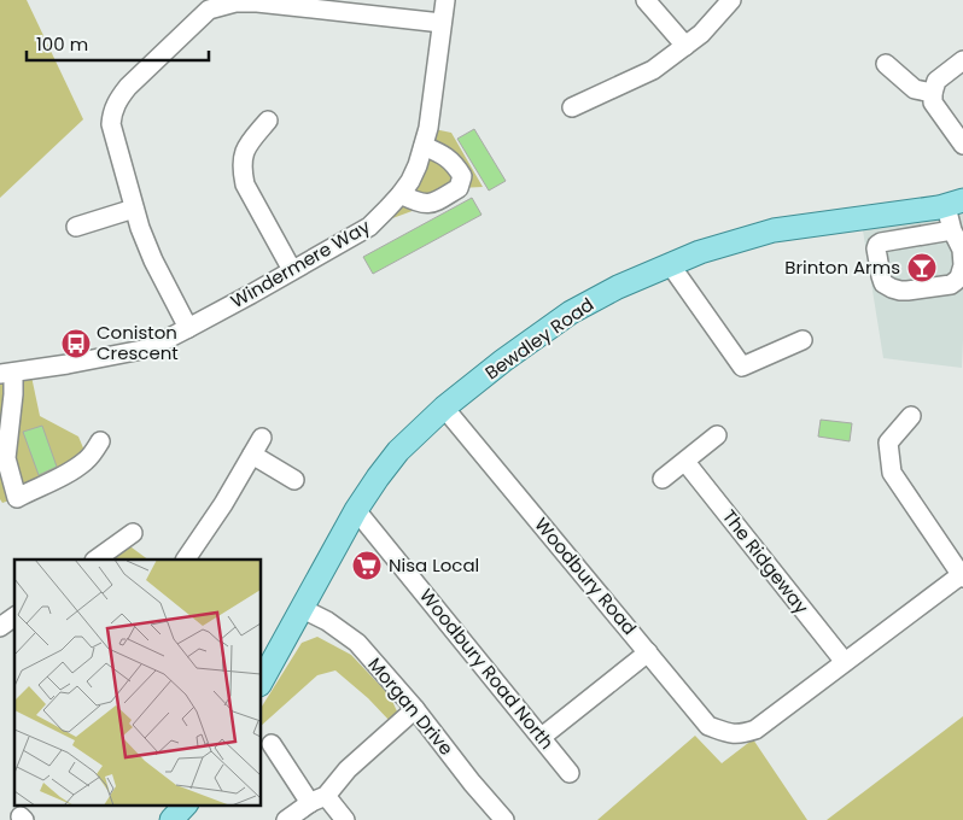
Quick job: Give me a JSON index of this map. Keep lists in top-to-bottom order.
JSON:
{
  "streets": {
    "main road": ["Bewdley Road"],
    "street": [
      "Windermere Way",
      "The Ridgeway",
      "Woodbury Road",
      "Woodbury Road North",
      "Morgan Drive"
    ]
  },
  "crossings": [
    ["Bewdley Road", "Woodbury Road"],
    ["Bewdley Road", "Woodbury Road North"],
    ["Bewdley Road", "Morgan Drive"],
    ["The Ridgeway", "Woodbury Road"]
  ],
  "places": {
    "bar": ["Brinton Arms"],
    "bus stop": ["Coniston Crescent"],
    "supermarket": ["Nisa Local"]
  },
  "scale_bar": "100 m"
}
